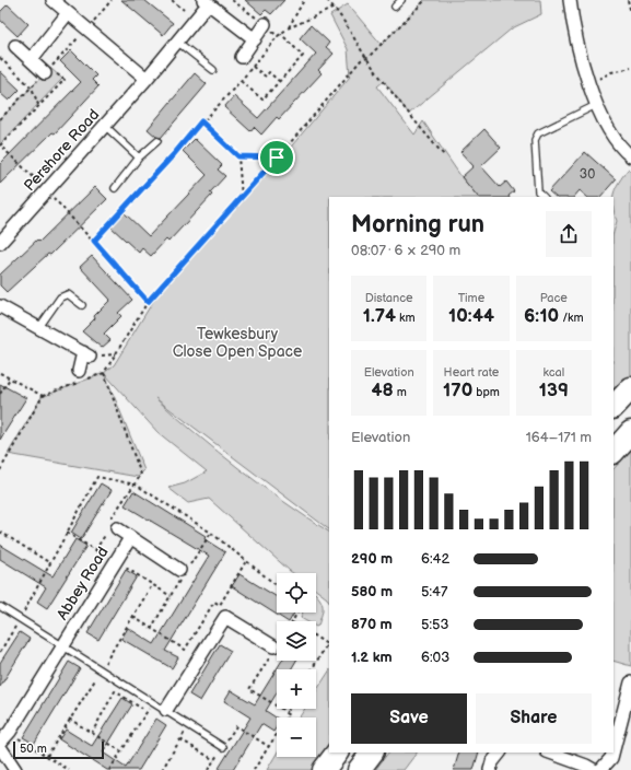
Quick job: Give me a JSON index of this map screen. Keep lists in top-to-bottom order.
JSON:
{
  "streets": {
    "street": ["Pershore Road", "Abbey Road"]
  },
  "parks": ["Tewkesbury Close Open Space"],
  "house_numbers": ["30"],
  "scale_bar": "50 m",
  "page": {
    "heading": ["Morning run", "08:07 · 6 × 290 m"],
    "stats": [
      ["Distance", "1.74 km"],
      ["Time", "10:44"],
      ["Pace", "6:10 /km"],
      ["Elevation", "48 m"],
      ["Heart rate", "170 bpm"],
      ["kcal", "139"]
    ],
    "chart": ["Elevation", "164–171 m"],
    "list": [
      {
        "name": "290 m",
        "note": "6:42"
      },
      {
        "name": "580 m",
        "note": "5:47"
      },
      {
        "name": "870 m",
        "note": "5:53"
      },
      {
        "name": "1.2 km",
        "note": "6:03"
      }
    ],
    "map_buttons": ["+", "−"],
    "buttons": ["Save", "Share"],
    "scale": "50 m"
  }
}
